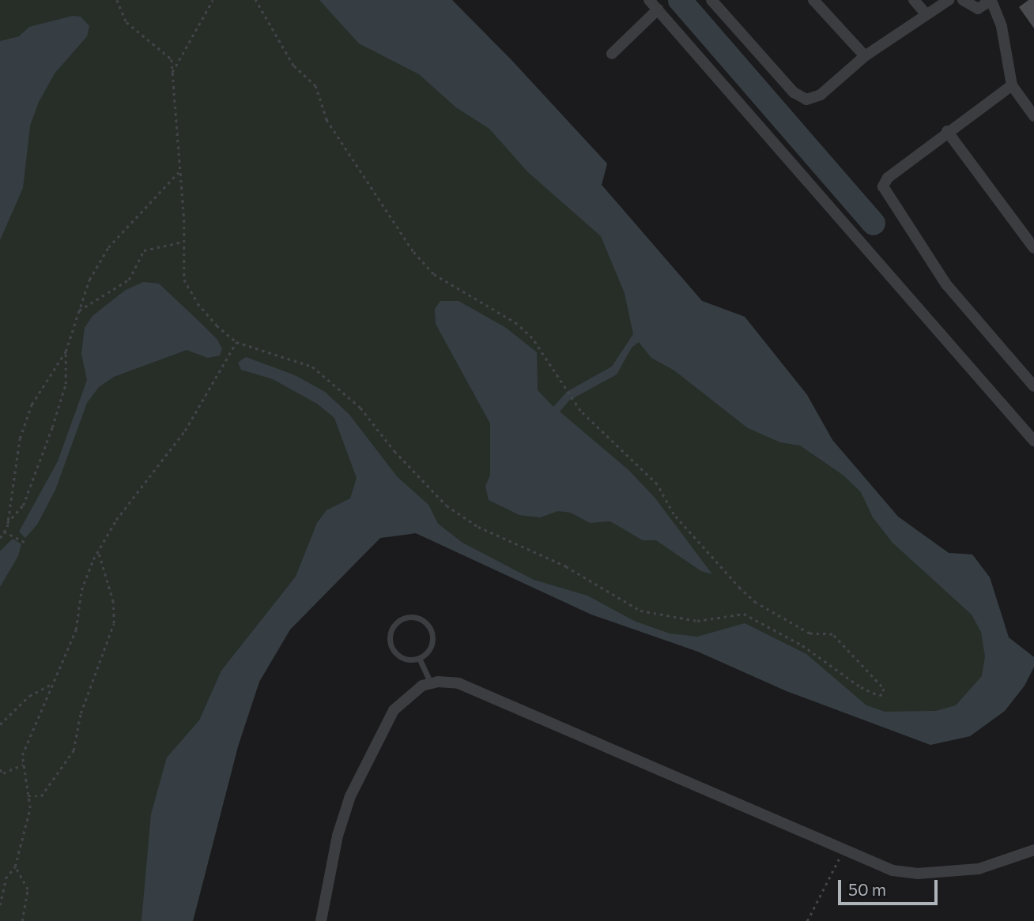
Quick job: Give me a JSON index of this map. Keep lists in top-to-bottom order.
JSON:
{
  "scale_bar": "50 m"
}
